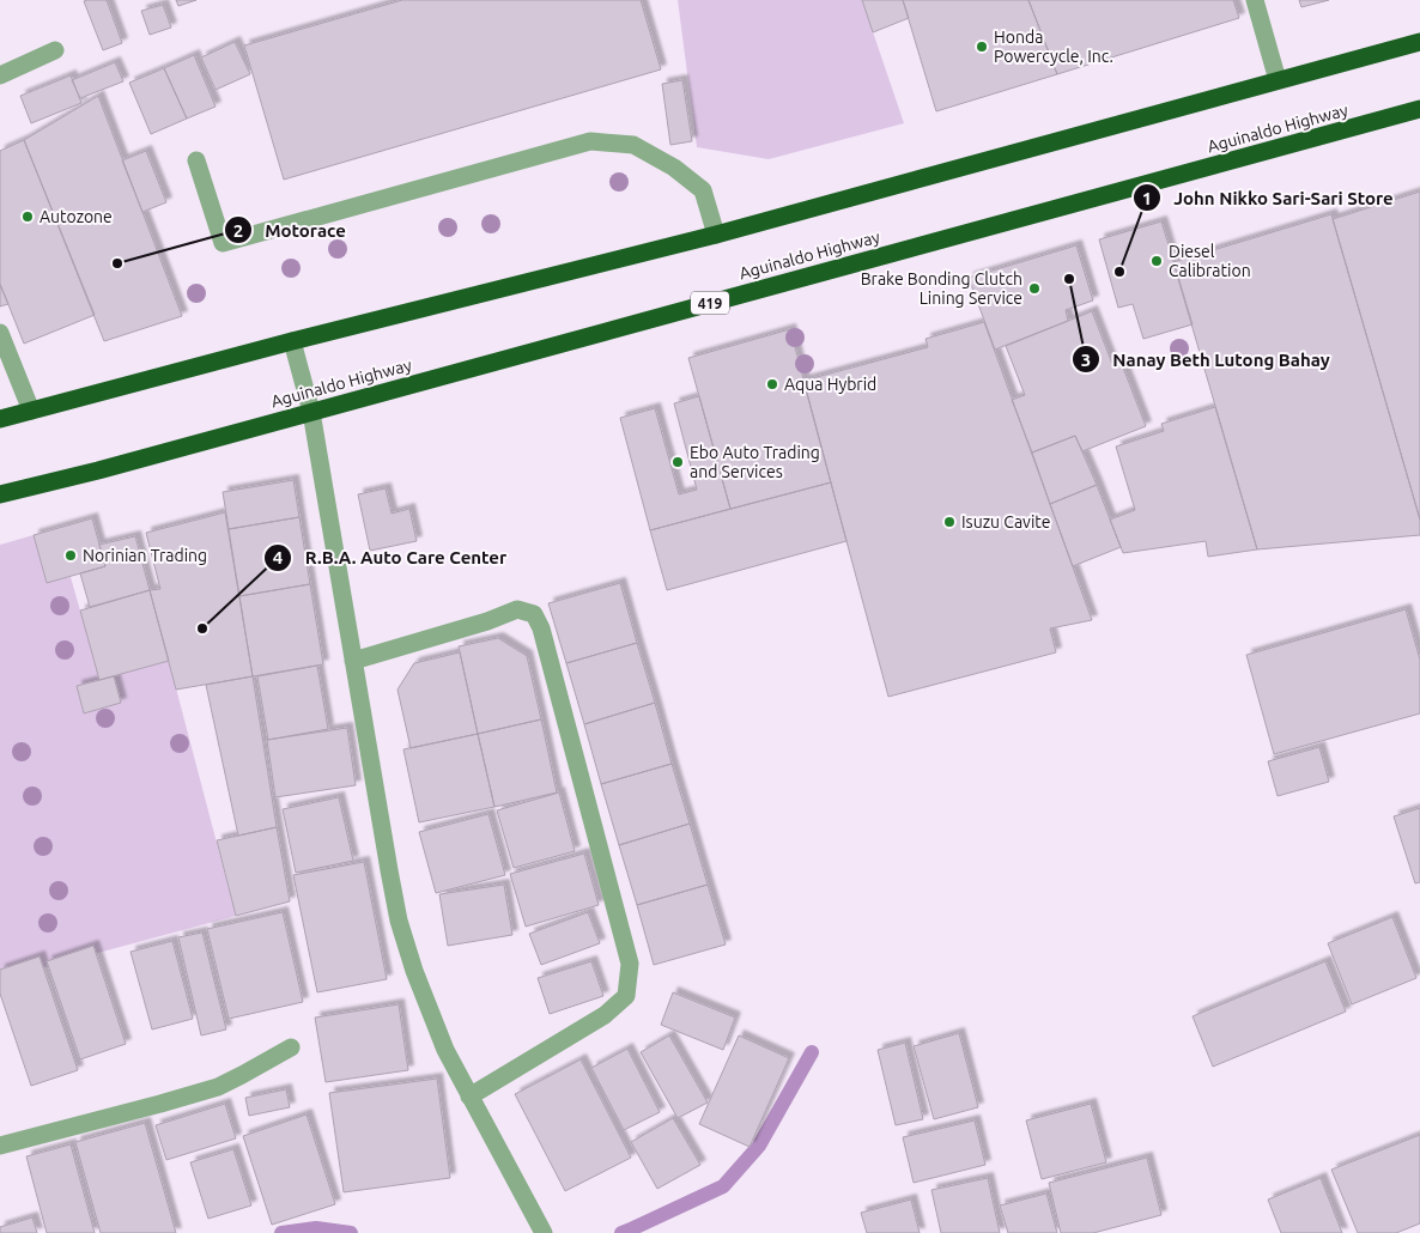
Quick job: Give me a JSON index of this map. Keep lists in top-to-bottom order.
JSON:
{
  "streets": {
    "highway": ["Aguinaldo Highway", "419"]
  },
  "places": [
    "Honda Powercycle, Inc.",
    "Autozone",
    "Diesel Calibration",
    "Motorace",
    "John Nikko Sari-Sari Store",
    "Nanay Beth Lutong Bahay",
    "Brake Bonding Clutch Lining Service",
    "Aqua Hybrid",
    "Ebo Auto Trading and Services",
    "Isuzu Cavite",
    "Norinian Trading",
    "R.B.A. Auto Care Center"
  ]
}
